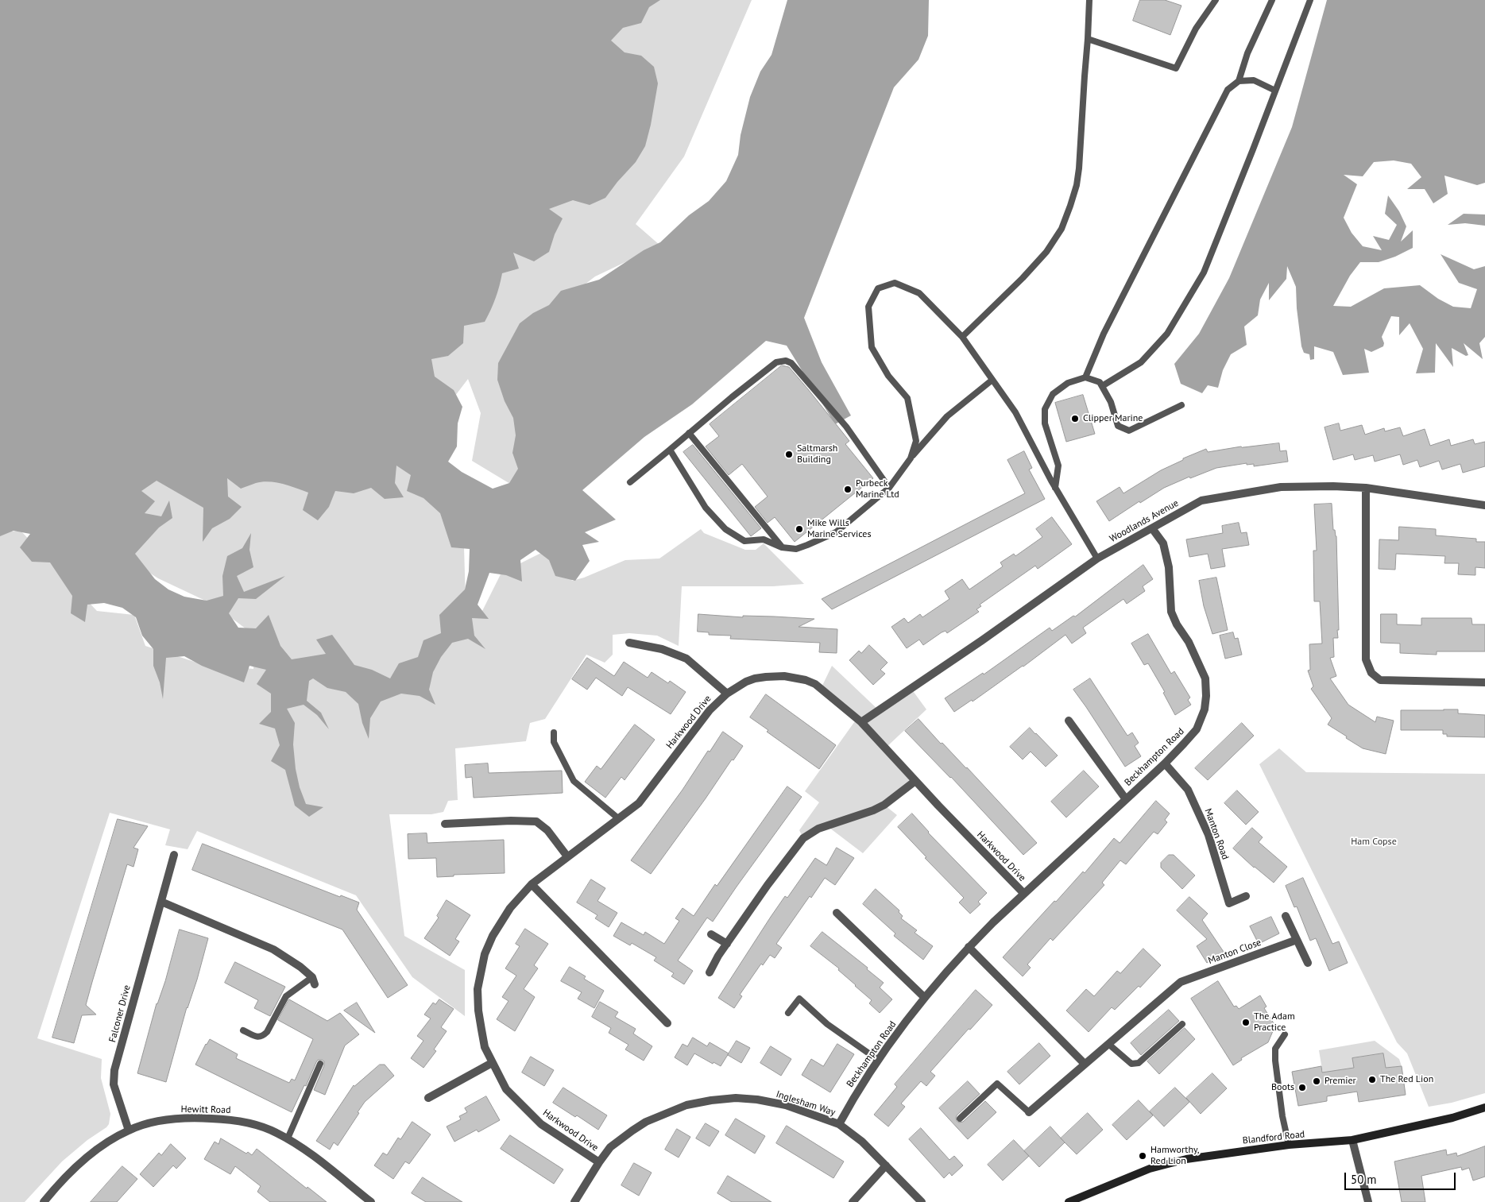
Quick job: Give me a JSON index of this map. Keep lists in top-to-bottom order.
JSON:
{
  "streets": {
    "main road": ["Blandford Road"],
    "street": [
      "Woodlands Avenue",
      "Harkwood Drive",
      "Beckhampton Road",
      "Manton Road",
      "Manton Close",
      "Falconer Drive",
      "Inglesham Way",
      "Hewitt Road"
    ]
  },
  "crossings": [
    ["Woodlands Avenue", "Harkwood Drive"],
    ["Woodlands Avenue", "Beckhampton Road"],
    ["Harkwood Drive", "Beckhampton Road"],
    ["Harkwood Drive", "Inglesham Way"],
    ["Beckhampton Road", "Manton Road"],
    ["Beckhampton Road", "Inglesham Way"],
    ["Falconer Drive", "Hewitt Road"]
  ],
  "parks": ["Ham Copse"],
  "places": [
    "Clipper Marine",
    "Saltmarsh Building",
    "Purbeck Marine Ltd",
    "Mike Wills Marine Services",
    "The Adam Practice",
    "The Red Lion",
    "Premier",
    "Boots",
    "Hamworthy, Red Lion"
  ],
  "scale_bar": "50 m"
}
